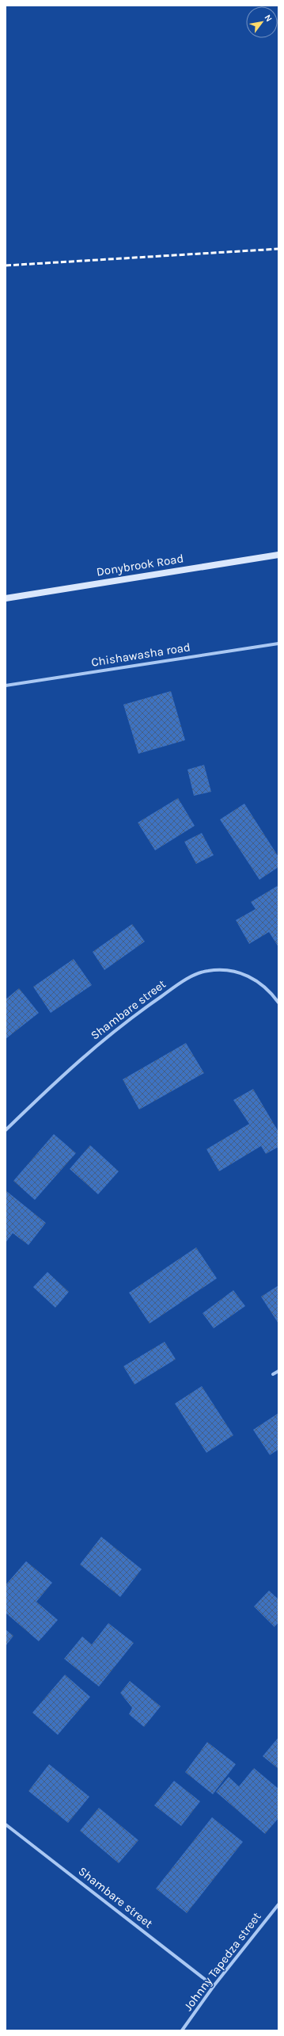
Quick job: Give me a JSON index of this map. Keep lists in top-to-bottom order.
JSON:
{
  "streets": {
    "street": [
      "Donybrook Road",
      "Chishawasha road",
      "Shambare street",
      "Johnny Tapedza street"
    ]
  },
  "crossings": [
    ["Shambare street", "Johnny Tapedza street"]
  ],
  "north": "top right"
}
